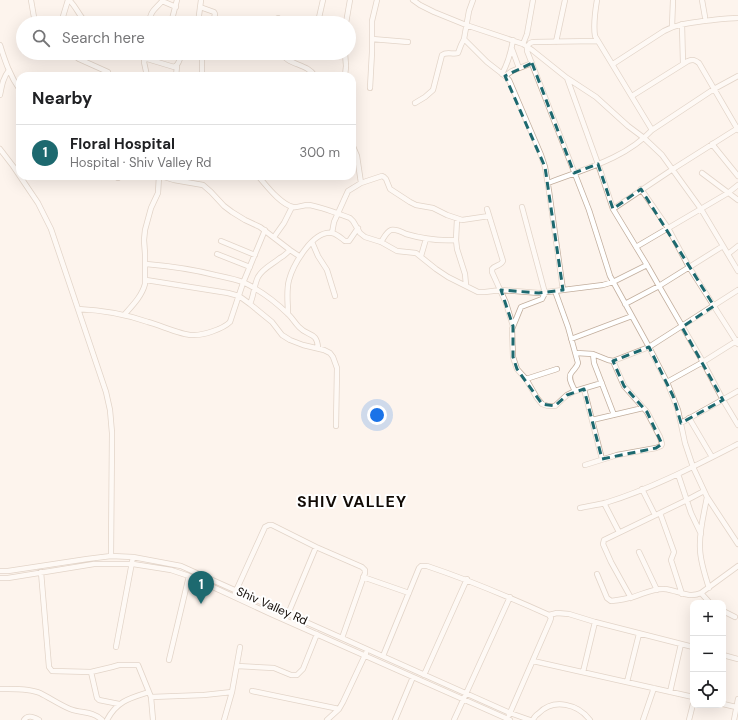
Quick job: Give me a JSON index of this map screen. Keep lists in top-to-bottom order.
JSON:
{
  "streets": {
    "street": ["Shiv Valley Rd"]
  },
  "districts": ["SHIV VALLEY"],
  "page": {
    "search": "Search here",
    "heading": "Nearby",
    "list": [
      {
        "mark": "1",
        "name": "Floral Hospital",
        "note": "Hospital · Shiv Valley Rd",
        "value": "300 m"
      }
    ],
    "pins": "1",
    "map_buttons": ["+", "−"]
  }
}
